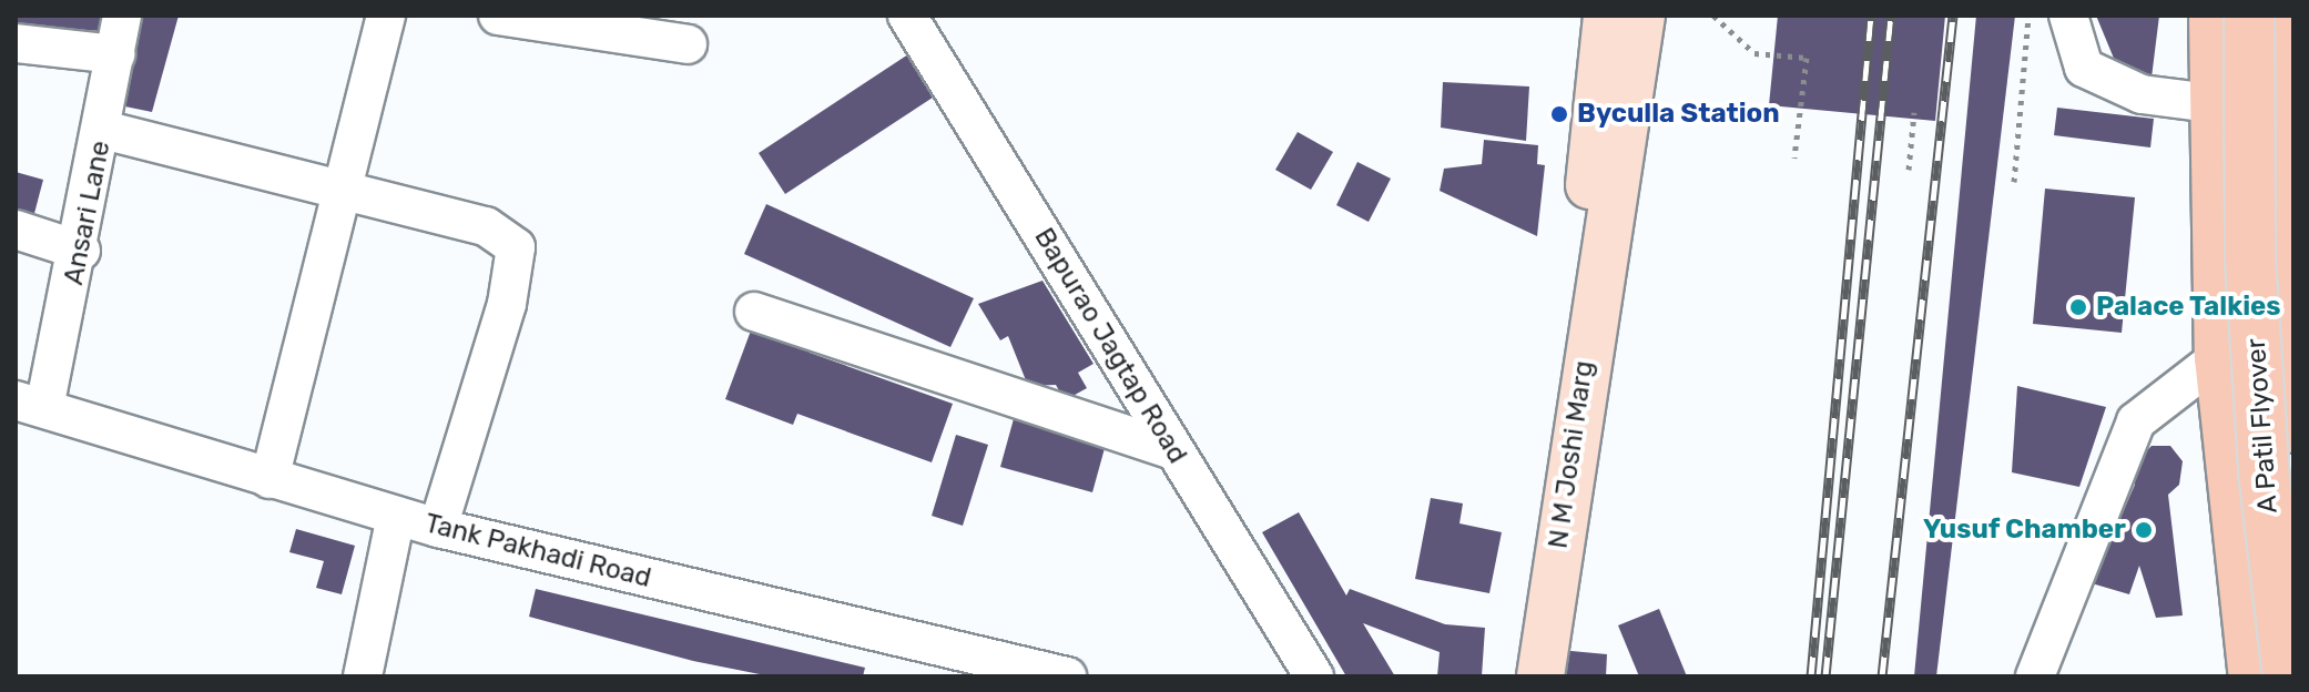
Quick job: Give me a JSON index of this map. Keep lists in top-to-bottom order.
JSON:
{
  "streets": {
    "highway": ["A Patil Flyover"],
    "main road": ["N M Joshi Marg"],
    "street": ["Ansari Lane", "Bapurao Jagtap Road", "Tank Pakhadi Road"]
  },
  "crossings": [
    ["Ansari Lane", "Tank Pakhadi Road"]
  ],
  "places": ["Byculla Station", "Palace Talkies", "Yusuf Chamber"]
}
